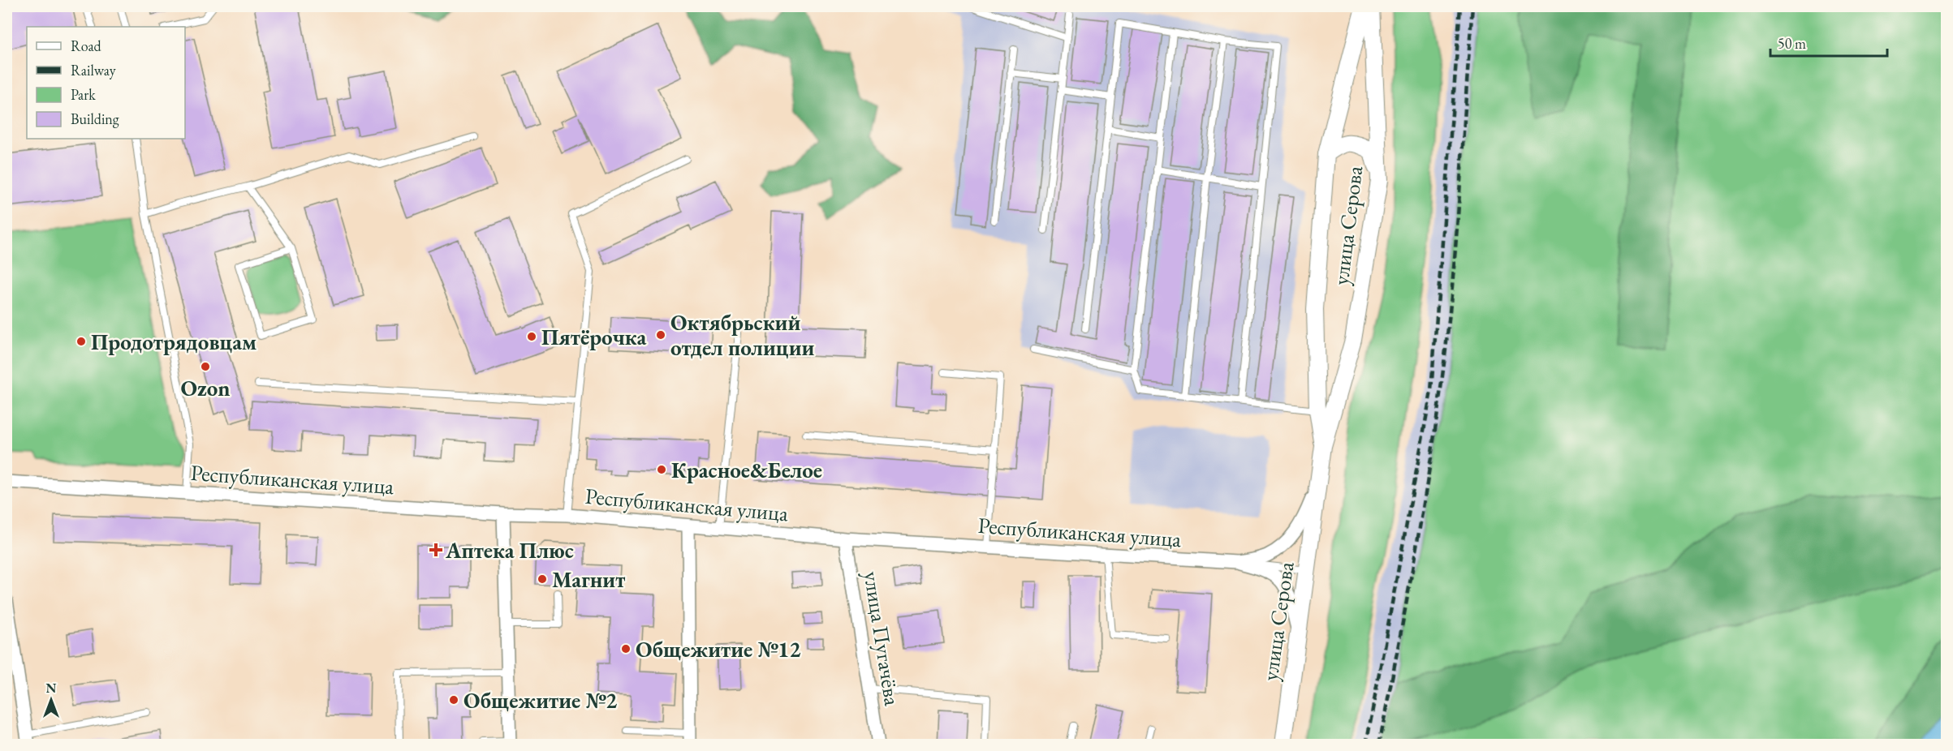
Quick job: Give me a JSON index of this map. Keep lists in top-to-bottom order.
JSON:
{
  "streets": {
    "street": ["улица Серова", "Республиканская улица", "улица Пугачёва"]
  },
  "crossings": [
    ["улица Серова", "Республиканская улица"],
    ["Республиканская улица", "улица Пугачёва"]
  ],
  "places": {
    "other": [
      "Октябрьский отдел полиции",
      "Пятёрочка",
      "Продотрядовцам",
      "Ozon",
      "Красное&Белое",
      "Магнит",
      "Общежитие №12",
      "Общежитие №2"
    ],
    "health": ["Аптека Плюс"]
  },
  "legend": [
    "Road",
    "Railway",
    "Park",
    "Building"
  ],
  "scale_bar": "50 m",
  "north": "top"
}
